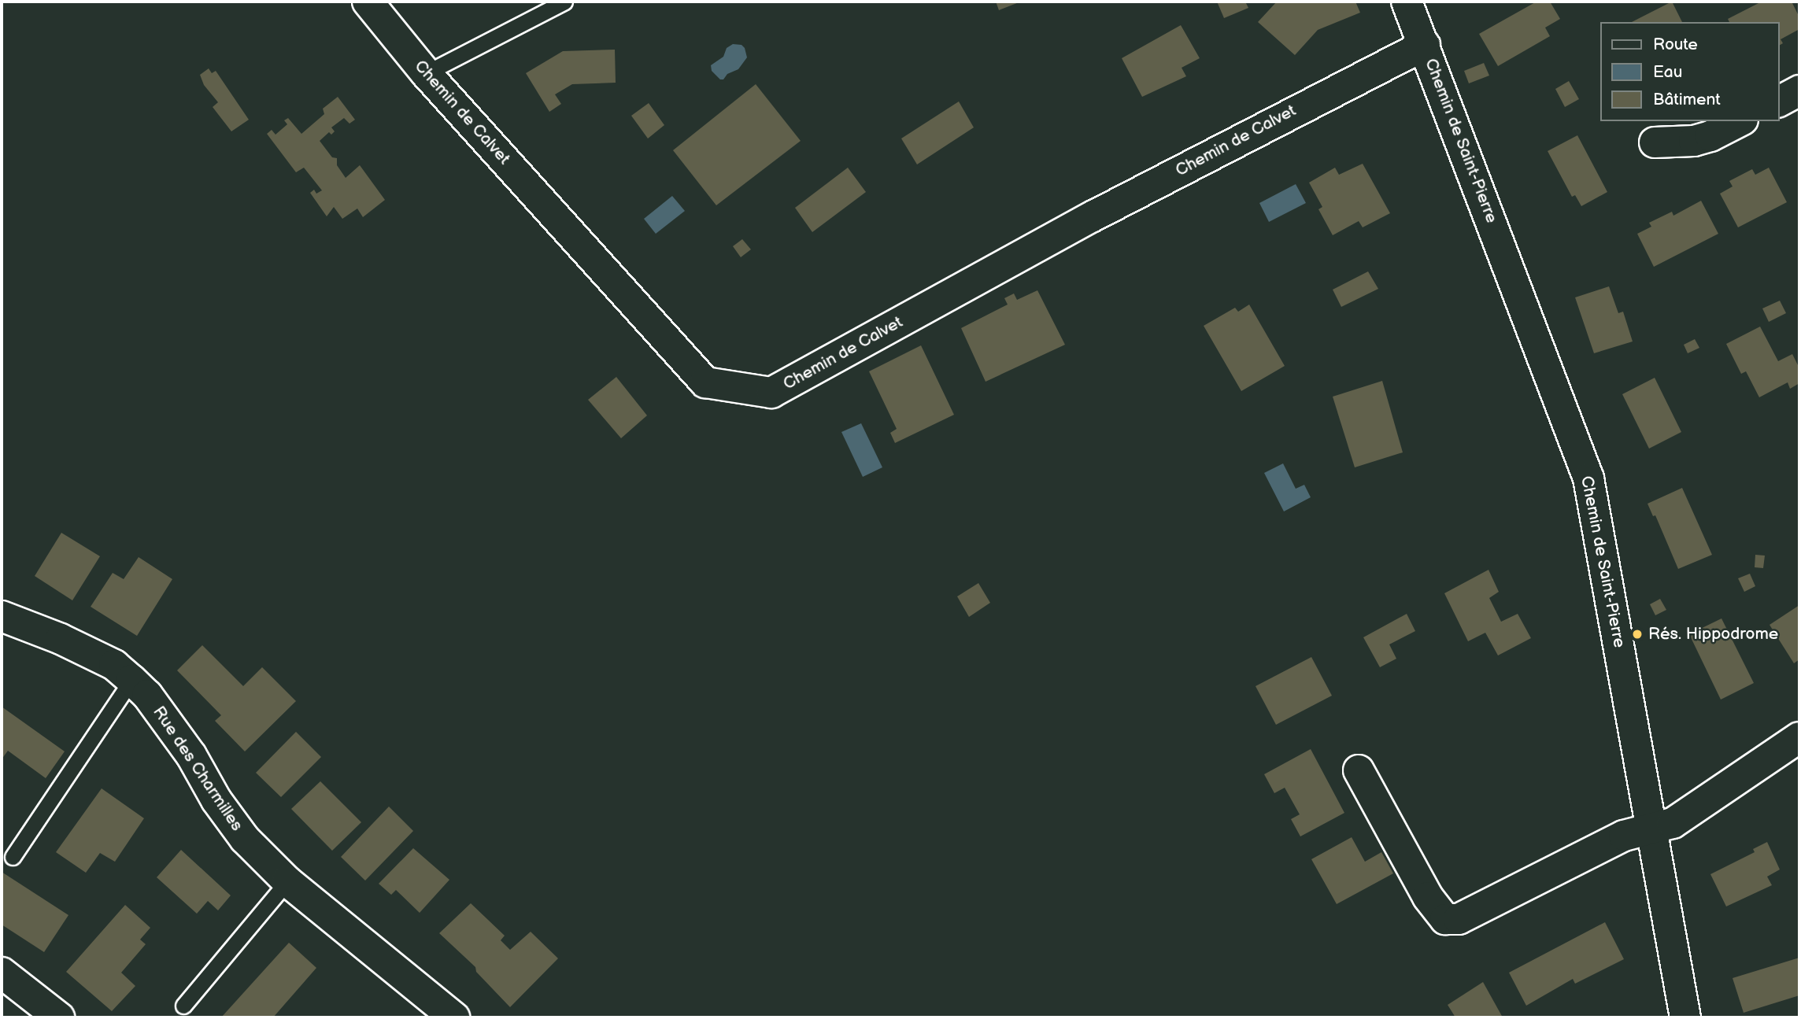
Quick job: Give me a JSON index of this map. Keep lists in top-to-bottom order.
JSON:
{
  "streets": {
    "street": ["Chemin de Calvet", "Chemin de Saint-Pierre", "Rue des Charmilles"]
  },
  "crossings": [
    ["Chemin de Calvet", "Chemin de Saint-Pierre"]
  ],
  "places": ["Rés. Hippodrome"],
  "legend": ["Route", "Eau", "Bâtiment"]
}
